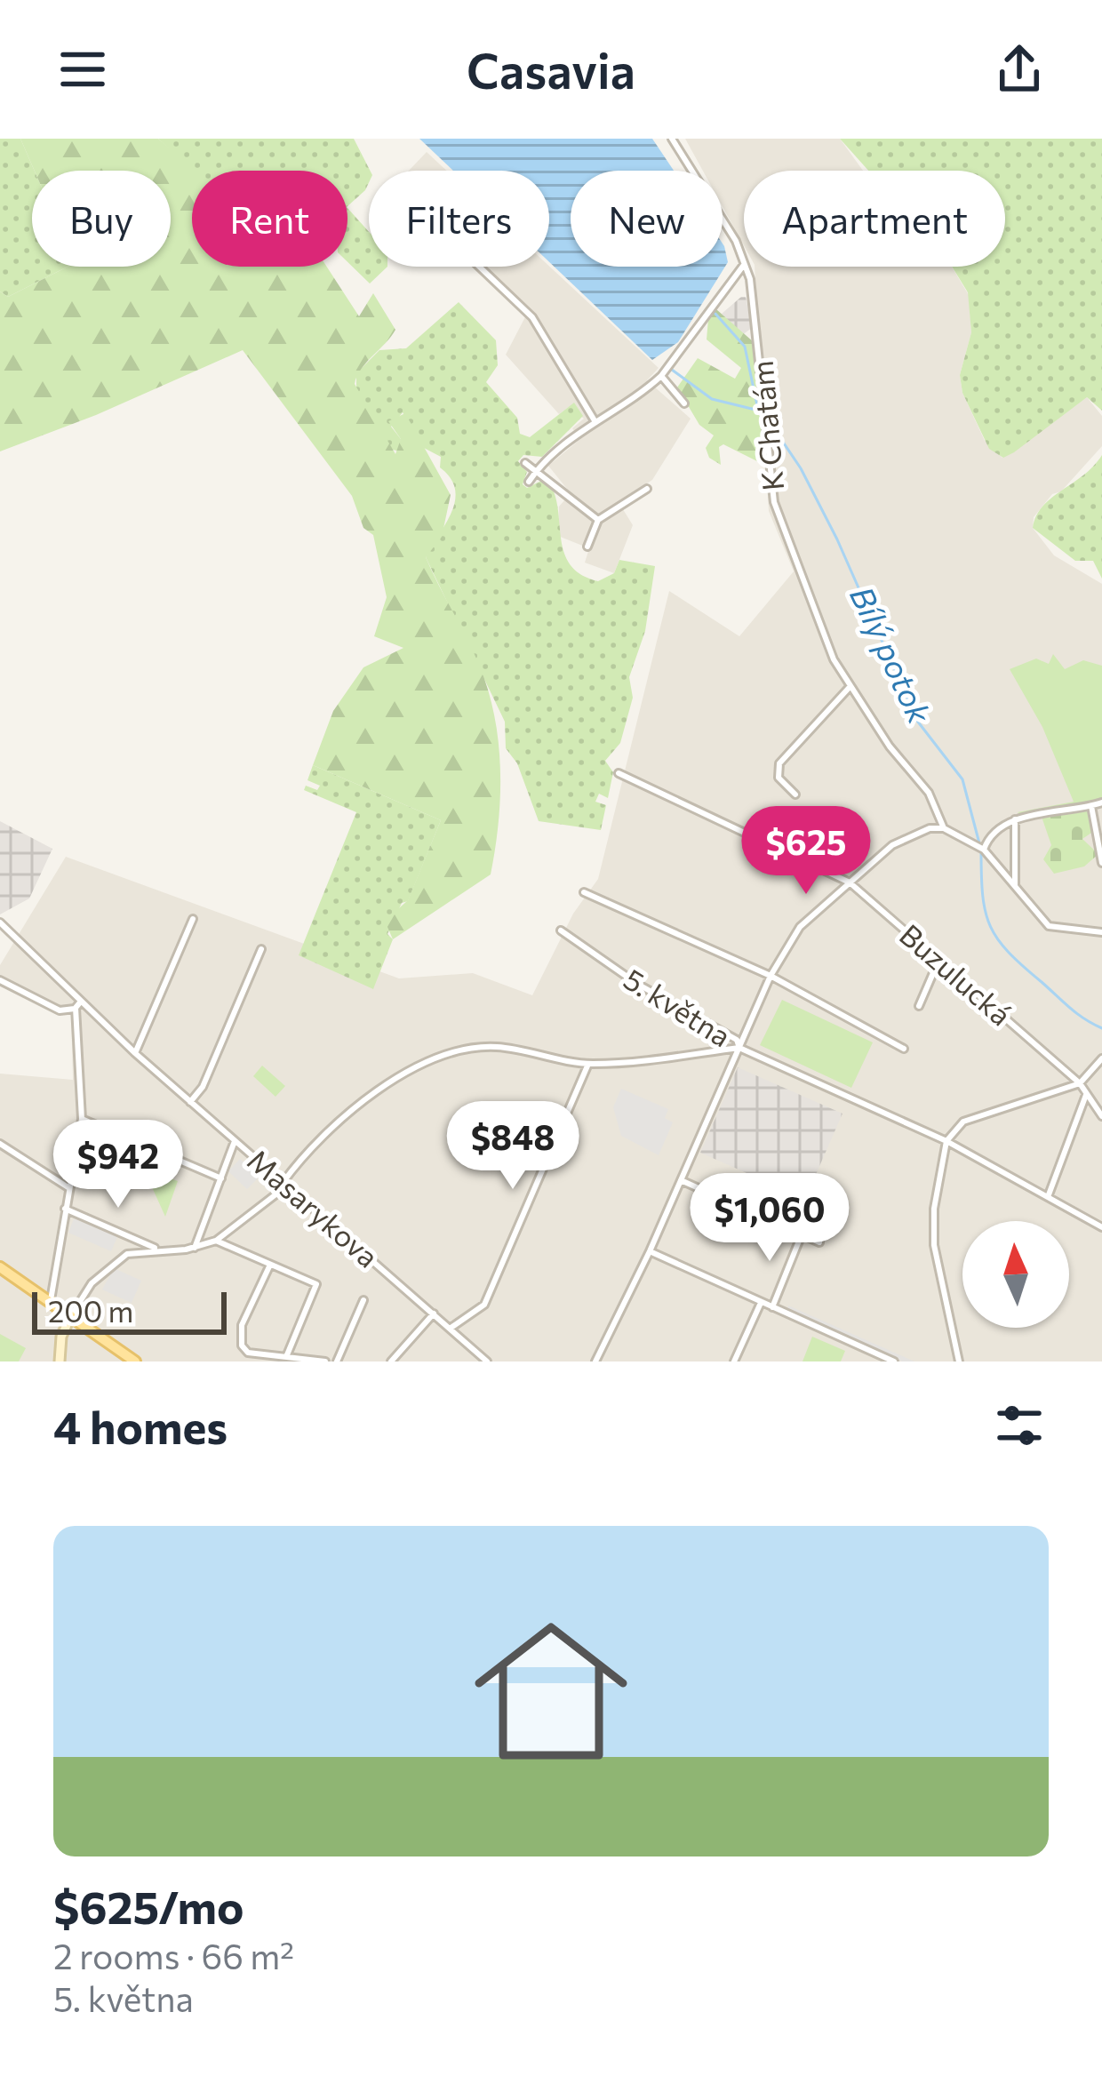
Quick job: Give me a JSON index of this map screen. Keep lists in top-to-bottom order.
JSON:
{
  "streets": {
    "street": [
      "K Chatám",
      "Buzulucká",
      "5. května",
      "Masarykova"
    ]
  },
  "crossings": [
    ["K Chatám", "5. května"],
    ["Buzulucká", "5. května"]
  ],
  "water": ["Bílý potok"],
  "scale_bar": "200 m",
  "north": "top",
  "page": {
    "header": "Casavia",
    "chip": [
      "Buy",
      "Rent",
      "Filters",
      "New",
      "Apartment"
    ],
    "price": [
      "$625",
      "$848",
      "$942",
      "$1,060"
    ],
    "scale": "200 m",
    "heading": "4 homes",
    "list": [
      {
        "name": "$625/mo",
        "note": "2 rooms · 66 m² · 5. května"
      }
    ]
  }
}
